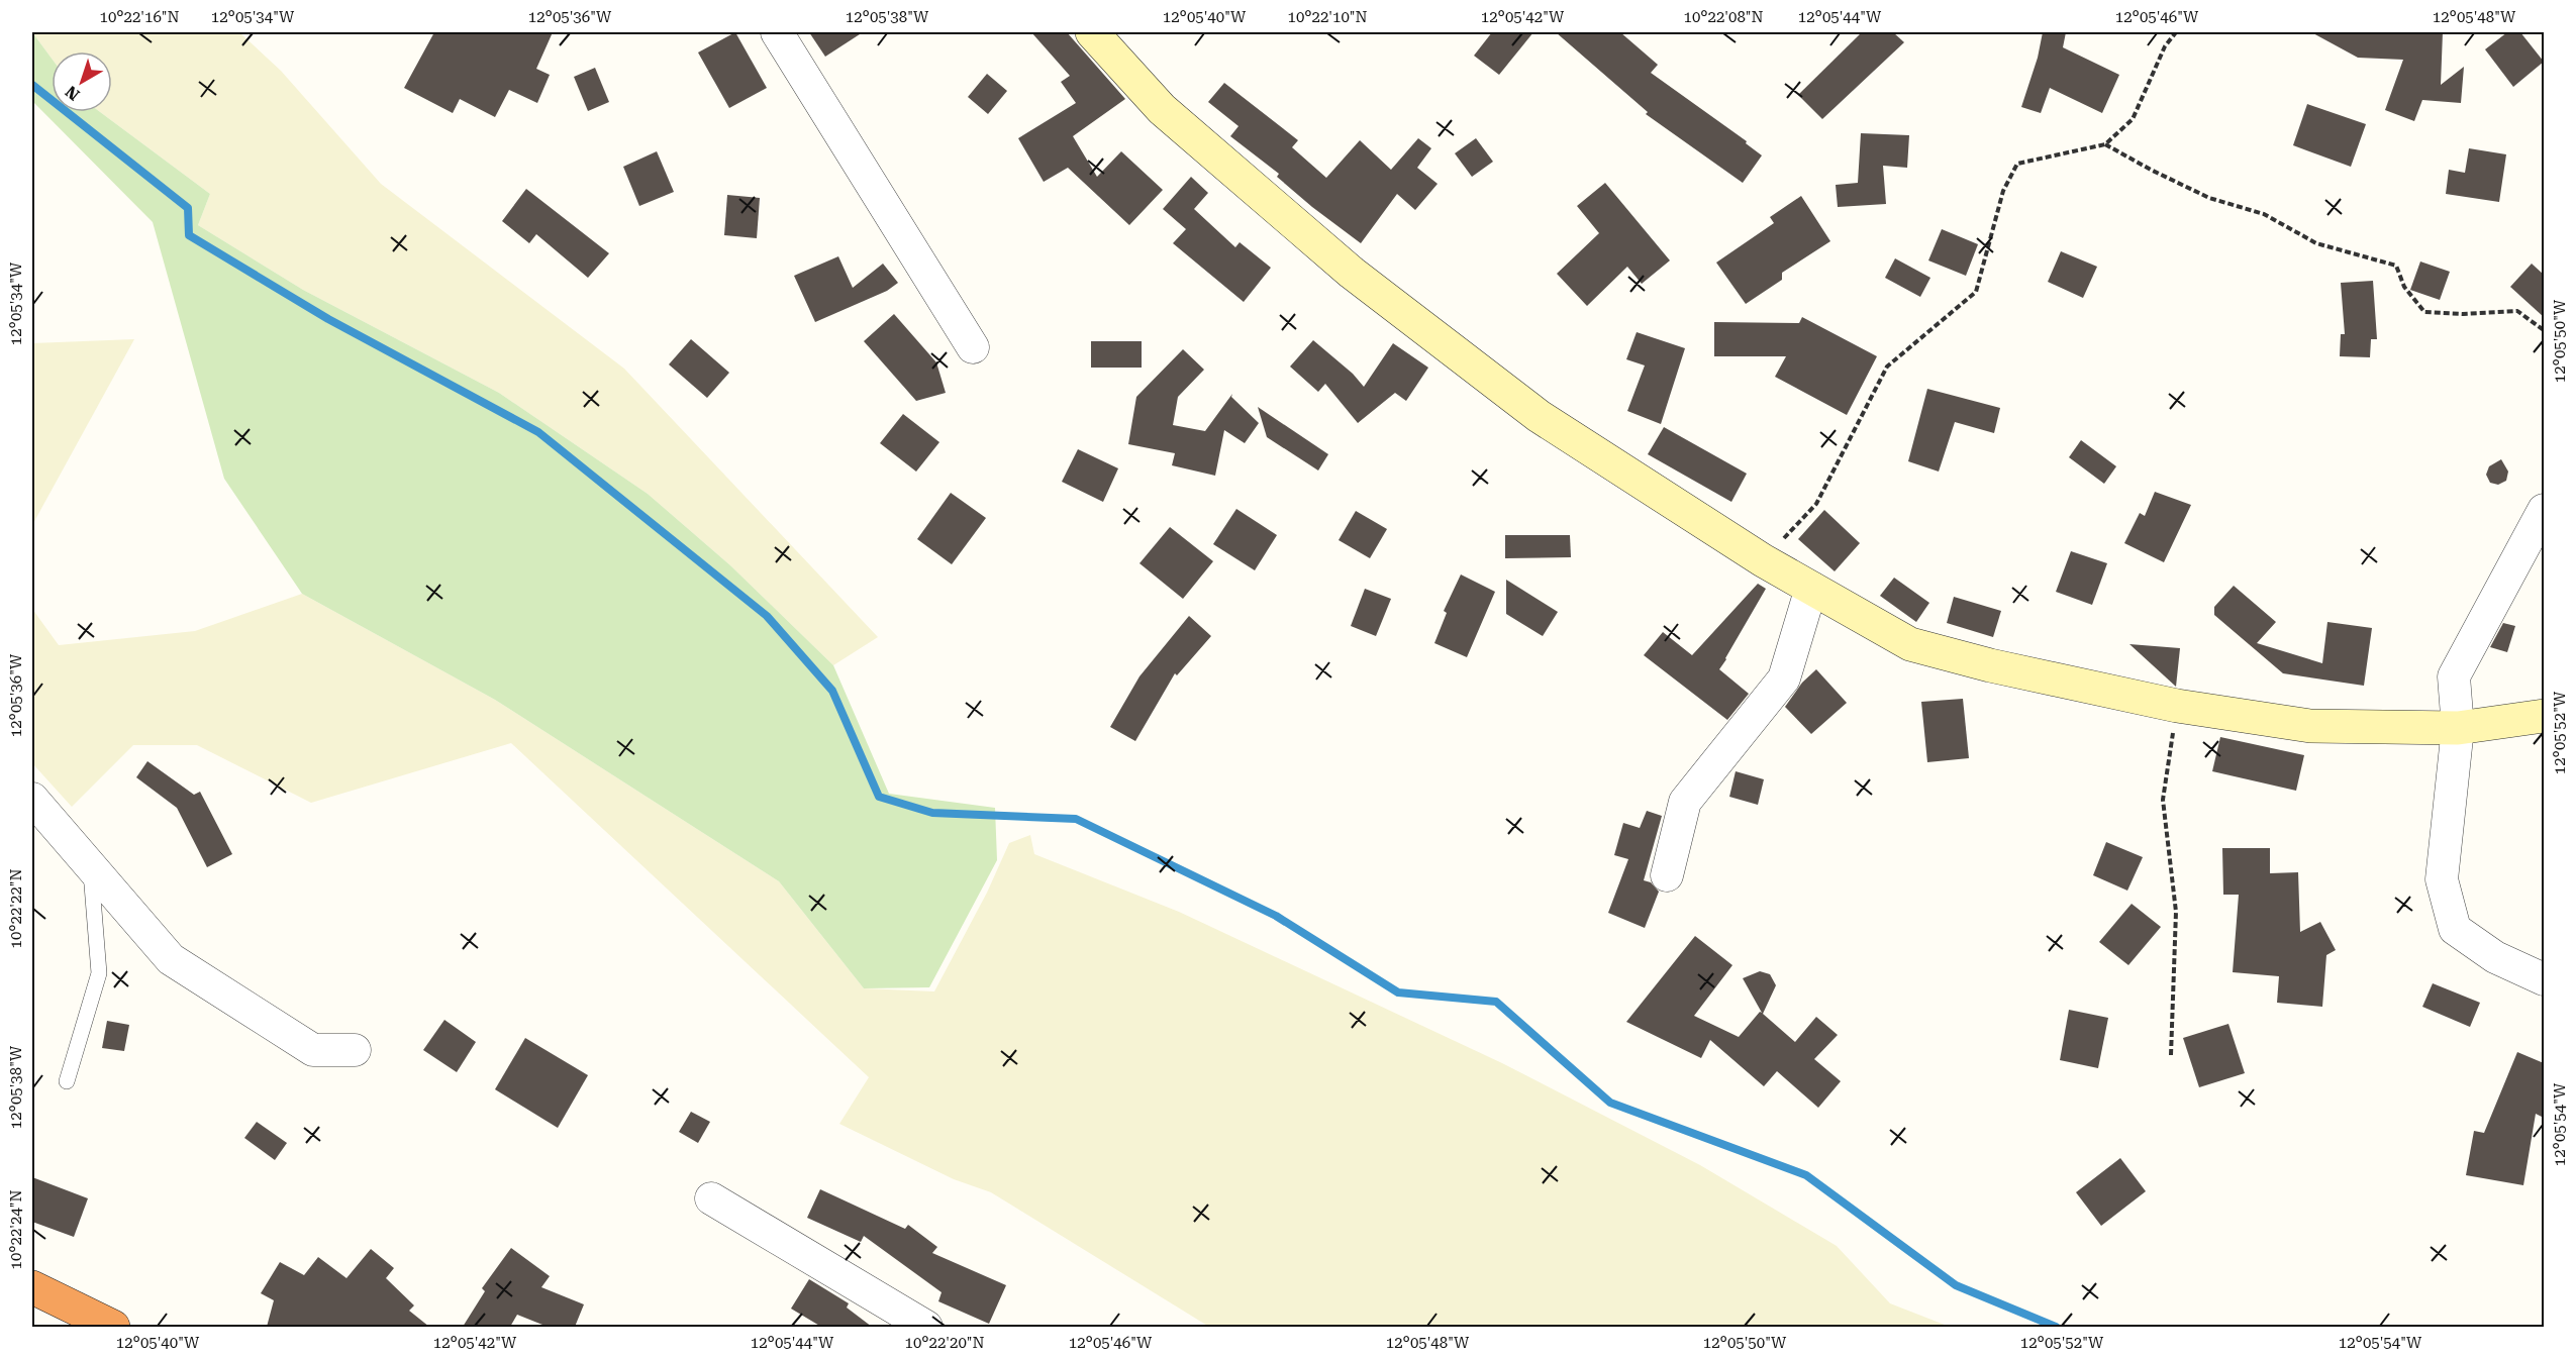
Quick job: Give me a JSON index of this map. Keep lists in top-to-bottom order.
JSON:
{
  "north": "bottom left",
  "coordinates": [
    "10°22'16\"N",
    "12°05'34\"W",
    "12°05'36\"W",
    "12°05'38\"W",
    "12°05'40\"W",
    "10°22'10\"N",
    "12°05'42\"W",
    "10°22'08\"N",
    "12°05'44\"W",
    "12°05'46\"W",
    "12°05'48\"W",
    "12°05'50\"W",
    "12°05'52\"W",
    "10°22'22\"N",
    "12°05'54\"W",
    "10°22'24\"N",
    "10°22'20\"N"
  ]
}
